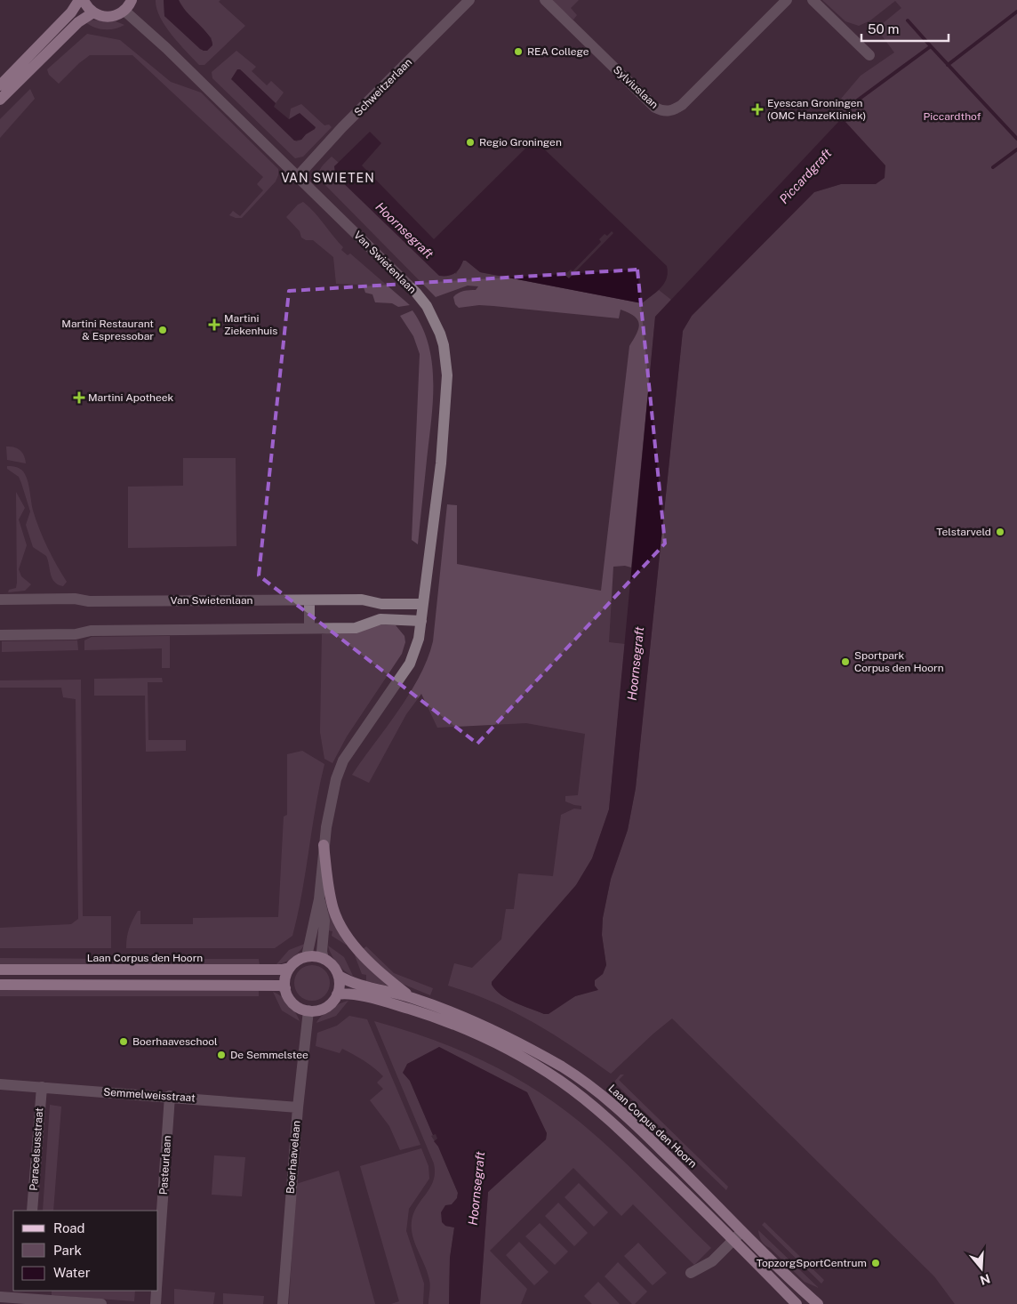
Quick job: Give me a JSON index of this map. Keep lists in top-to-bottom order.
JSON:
{
  "streets": {
    "main road": ["Laan Corpus den Hoorn"],
    "street": [
      "Schweitzerlaan",
      "Sylviuslaan",
      "Van Swietenlaan",
      "Semmelweisstraat",
      "Paracelsusstraat",
      "Boerhaavelaan",
      "Pasteurlaan"
    ]
  },
  "crossings": [
    ["Schweitzerlaan", "Van Swietenlaan"],
    ["Van Swietenlaan", "Laan Corpus den Hoorn"],
    ["Van Swietenlaan", "Boerhaavelaan"],
    ["Laan Corpus den Hoorn", "Boerhaavelaan"],
    ["Semmelweisstraat", "Paracelsusstraat"],
    ["Semmelweisstraat", "Boerhaavelaan"],
    ["Semmelweisstraat", "Pasteurlaan"]
  ],
  "districts": ["VAN SWIETEN"],
  "water": ["Piccardgraft", "Hoornsegraft"],
  "parks": ["Piccardthof"],
  "places": {
    "other": [
      "REA College",
      "Regio Groningen",
      "Martini Restaurant & Espressobar",
      "Telstarveld",
      "Sportpark Corpus den Hoorn",
      "Boerhaaveschool",
      "De Semmelstee",
      "TopzorgSportCentrum"
    ],
    "health": ["Eyescan Groningen (OMC HanzeKliniek)", "Martini Ziekenhuis", "Martini Apotheek"]
  },
  "legend": ["Road", "Park", "Water"],
  "scale_bar": "50 m",
  "north": "bottom"
}
